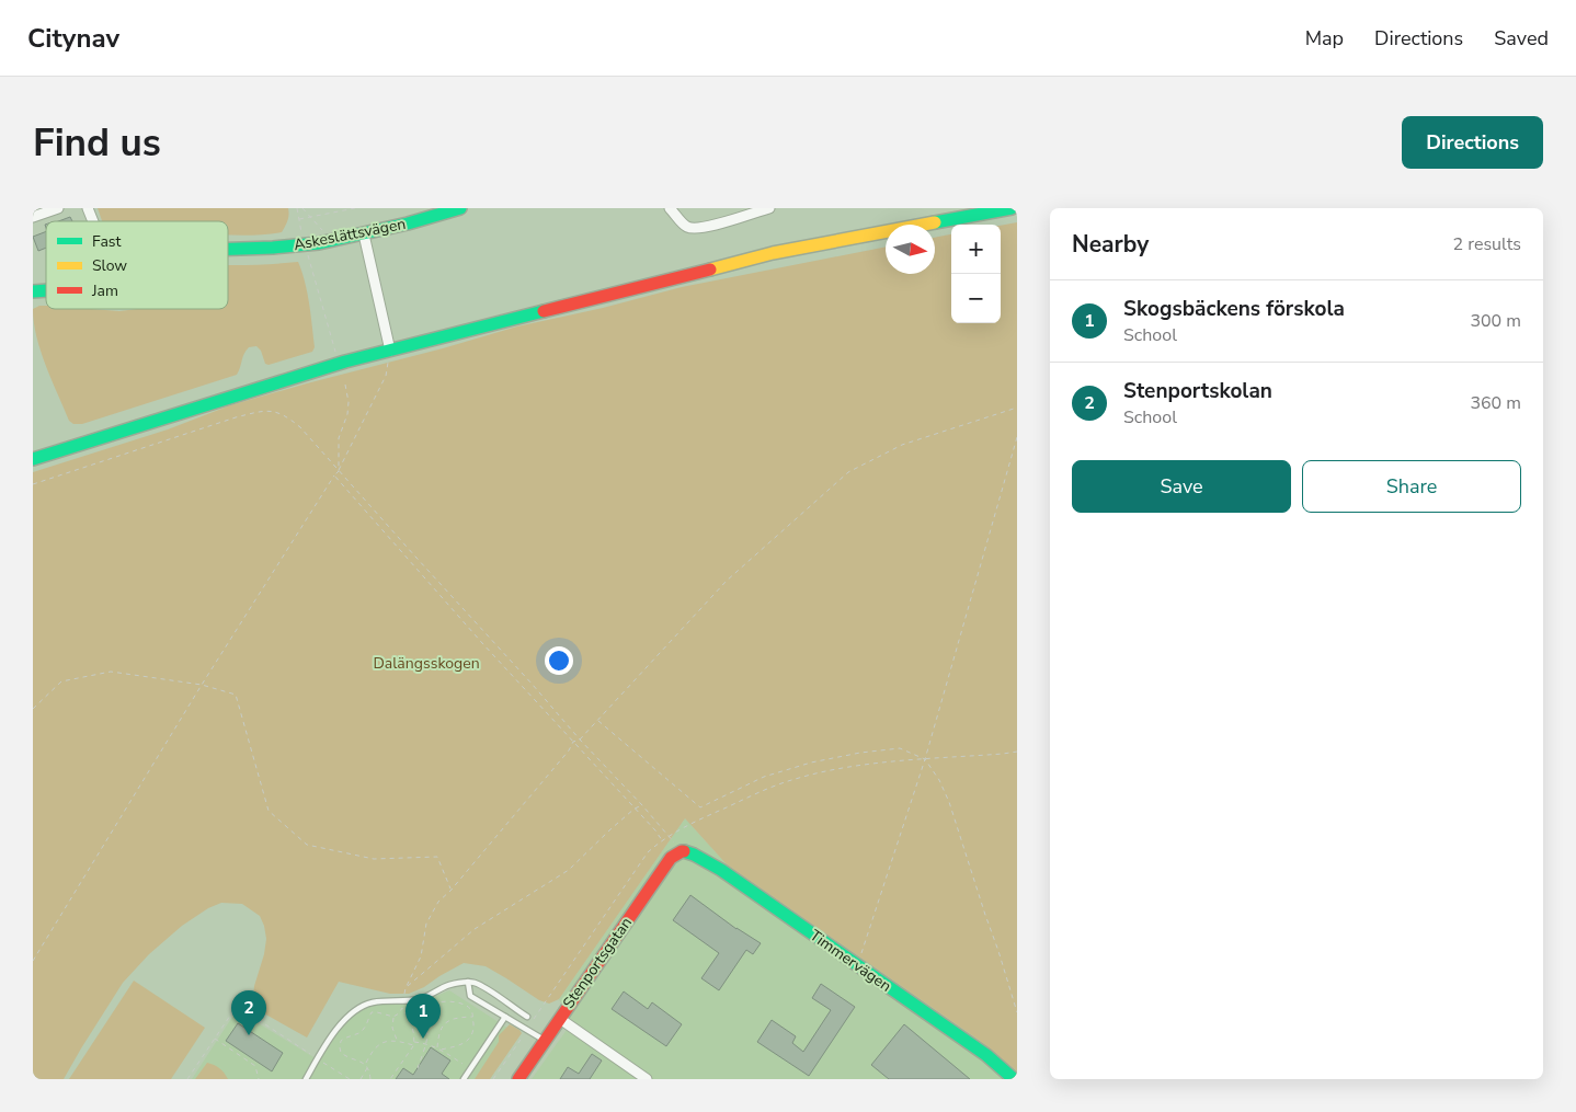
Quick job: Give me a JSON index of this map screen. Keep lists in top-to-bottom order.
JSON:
{
  "streets": {
    "street": ["Askeslättsvägen", "Timmervägen", "Stenportsgatan"]
  },
  "crossings": [
    ["Timmervägen", "Stenportsgatan"]
  ],
  "parks": ["Dalängsskogen"],
  "legend": ["Fast", "Slow", "Jam"],
  "north": "right",
  "page": {
    "header": "Citynav",
    "nav": ["Map", "Directions", "Saved"],
    "buttons": [
      "Directions",
      ["Save", "Share"]
    ],
    "title": "Find us",
    "heading": ["Nearby", "2 results"],
    "map_buttons": ["+", "−"],
    "list": [
      {
        "mark": "1",
        "name": "Skogsbäckens förskola",
        "note": "School",
        "value": "300 m"
      },
      {
        "mark": "2",
        "name": "Stenportskolan",
        "note": "School",
        "value": "360 m"
      }
    ],
    "pins": ["2", "1"]
  }
}
